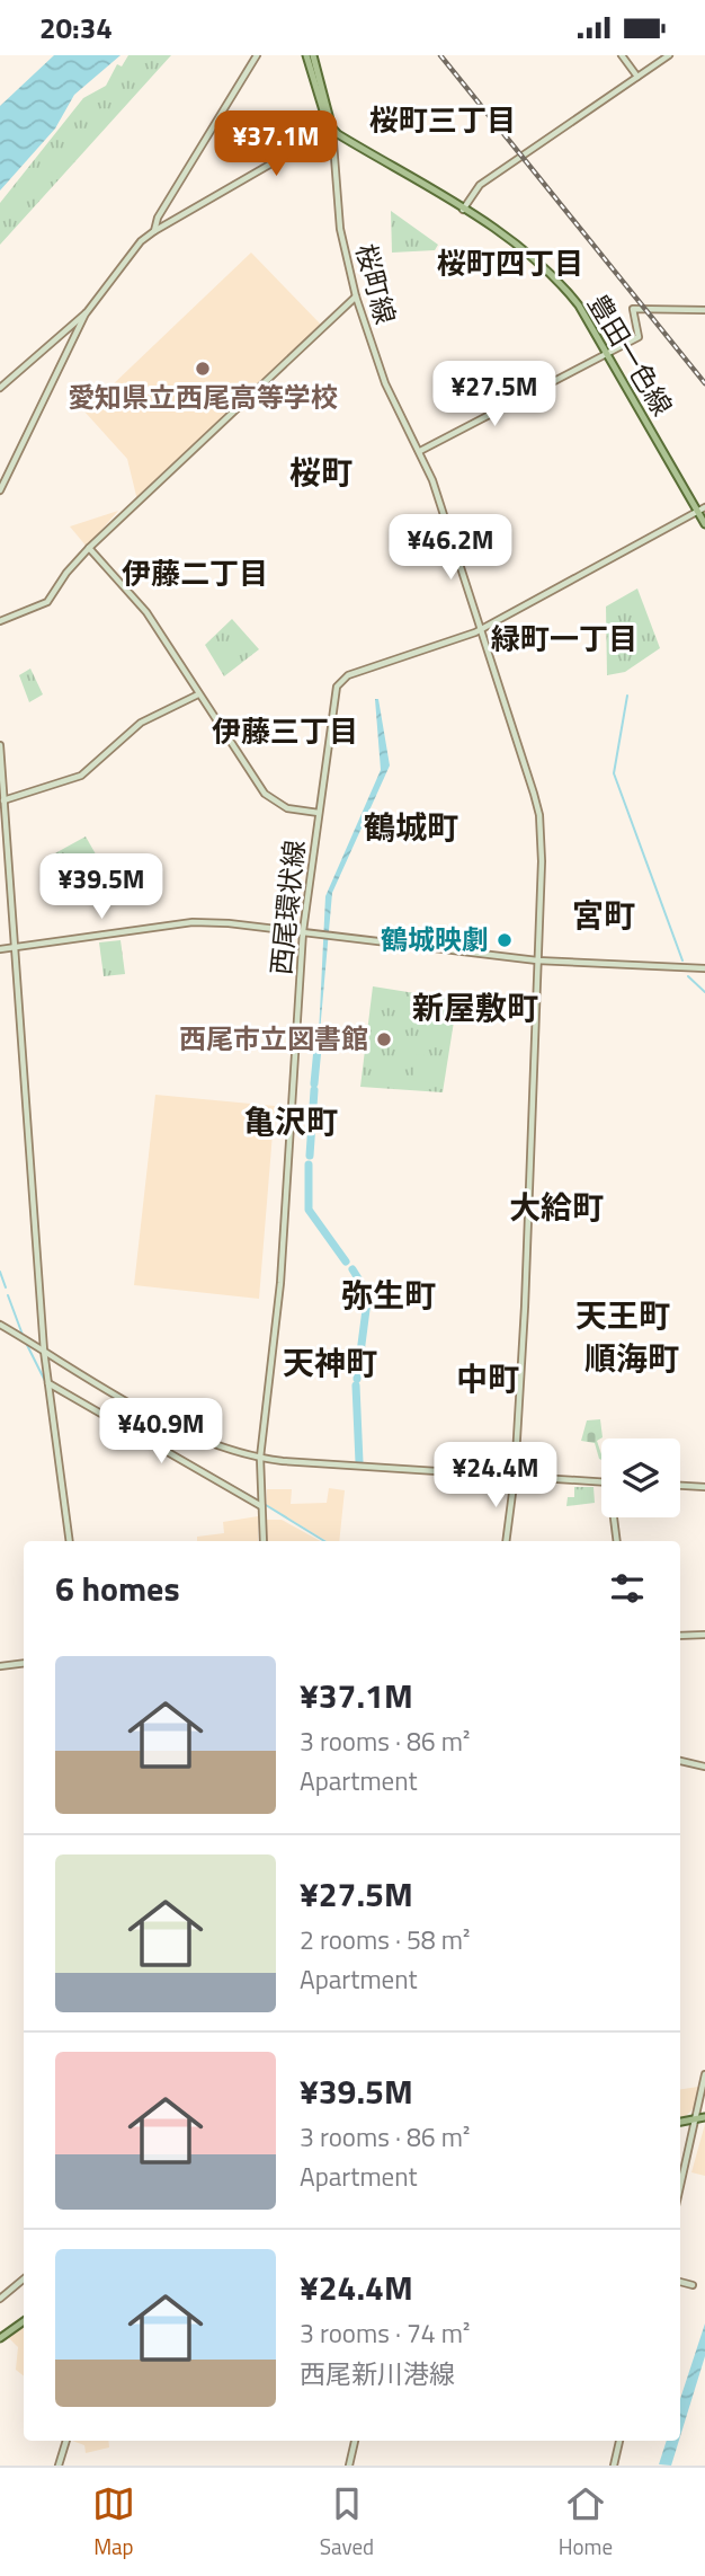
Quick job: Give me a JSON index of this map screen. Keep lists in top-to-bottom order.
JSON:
{
  "streets": {
    "main road": ["豊田一色線"],
    "street": ["桜町線", "西尾環状線"]
  },
  "crossings": [
    ["桜町線", "豊田一色線"],
    ["豊田一色線", "西尾環状線"]
  ],
  "districts": [
    "桜町三丁目",
    "桜町四丁目",
    "桜町",
    "伊藤二丁目",
    "緑町一丁目",
    "伊藤三丁目",
    "鶴城町",
    "宮町",
    "新屋敷町",
    "亀沢町",
    "大給町",
    "弥生町",
    "天王町",
    "順海町",
    "天神町",
    "中町"
  ],
  "places": ["愛知県立西尾高等学校", "鶴城映劇", "西尾市立図書館"],
  "page": {
    "status": "20:34",
    "price": [
      "¥37.1M",
      "¥27.5M",
      "¥46.2M",
      "¥39.5M",
      "¥40.9M",
      "¥24.4M"
    ],
    "heading": "6 homes",
    "list": [
      {
        "name": "¥37.1M",
        "note": "3 rooms · 86 m² · Apartment"
      },
      {
        "name": "¥27.5M",
        "note": "2 rooms · 58 m² · Apartment"
      },
      {
        "name": "¥39.5M",
        "note": "3 rooms · 86 m² · Apartment"
      },
      {
        "name": "¥24.4M",
        "note": "3 rooms · 74 m² · 西尾新川港線"
      }
    ],
    "tabs": ["Map", "Saved", "Home"]
  }
}
